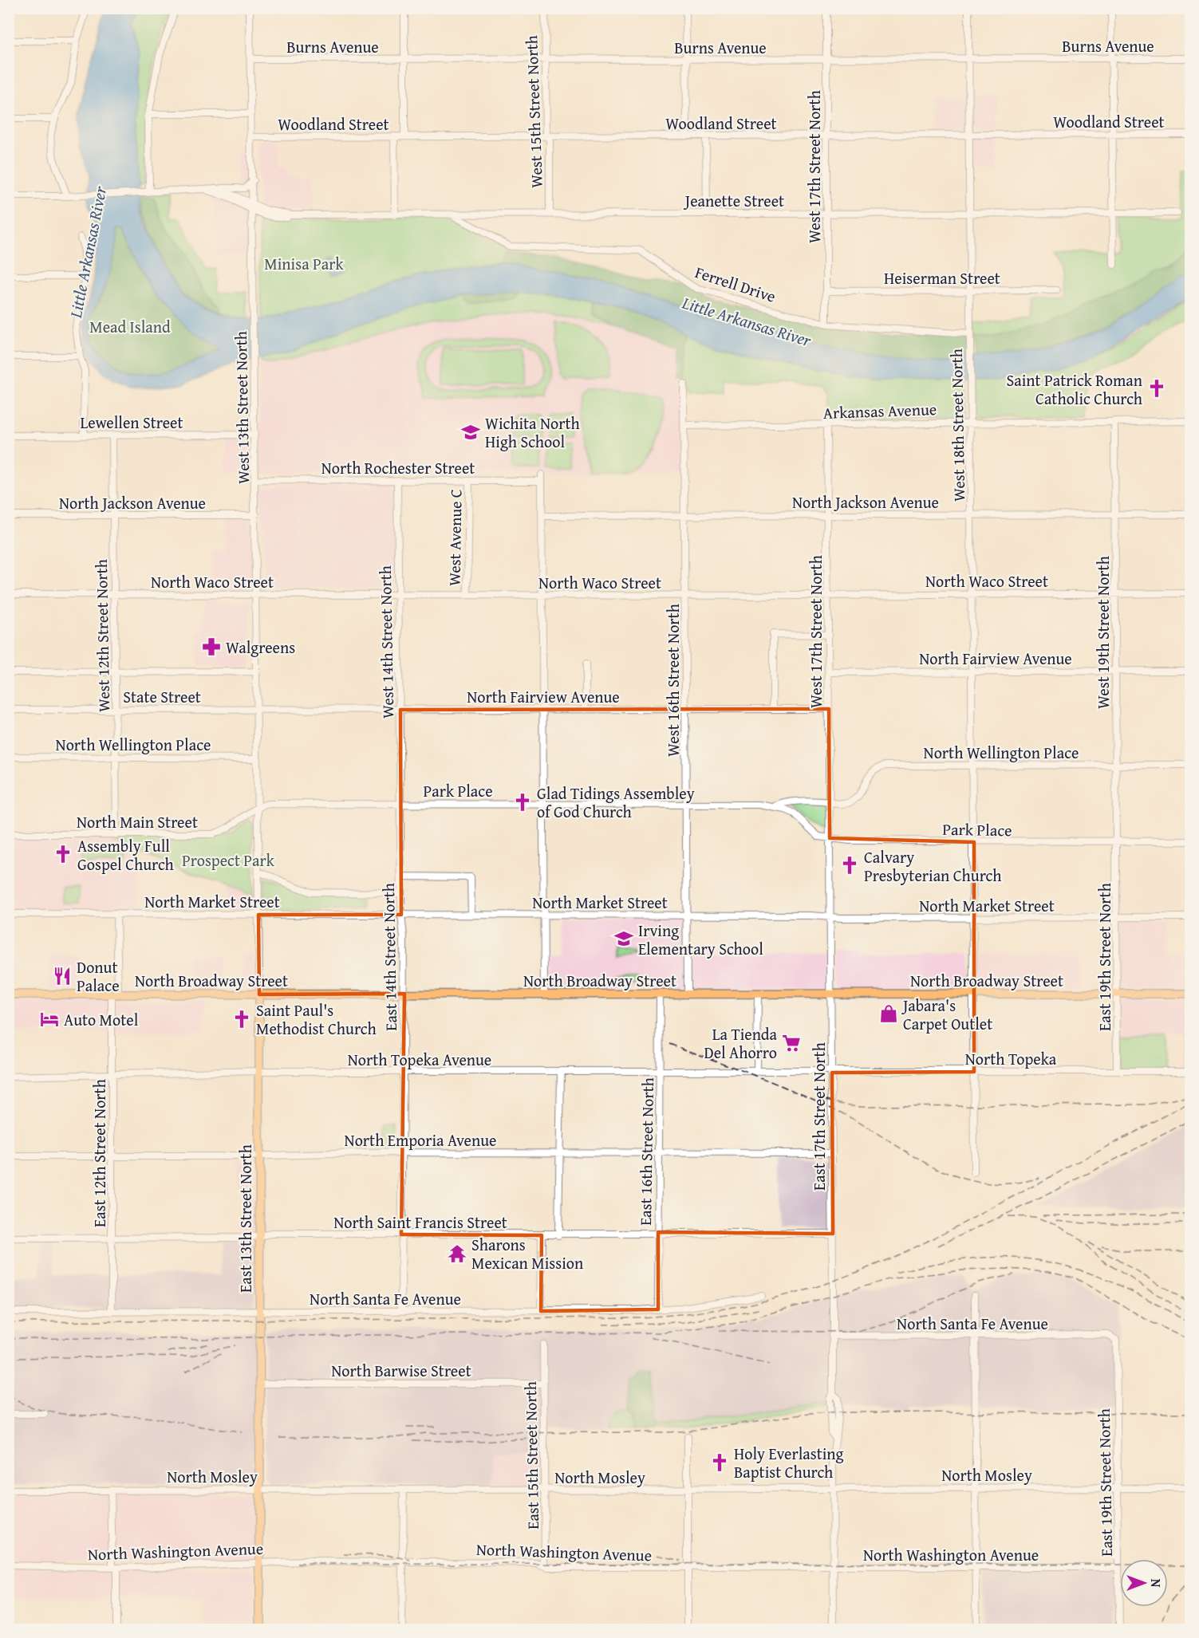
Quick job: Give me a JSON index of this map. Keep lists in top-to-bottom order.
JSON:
{
  "streets": {
    "main road": ["North Broadway Street", "East 13th Street North"],
    "street": [
      "Burns Avenue",
      "West 15th Street North",
      "Woodland Street",
      "West 17th Street North",
      "Jeanette Street",
      "Heiserman Street",
      "Ferrell Drive",
      "West 13th Street North",
      "Arkansas Avenue",
      "Lewellen Street",
      "West 18th Street North",
      "North Rochester Street",
      "North Jackson Avenue",
      "West Avenue C",
      "North Waco Street",
      "West 19th Street North",
      "West 12th Street North",
      "West 14th Street North",
      "North Fairview Avenue",
      "West 16th Street North",
      "State Street",
      "North Wellington Place",
      "Park Place",
      "North Main Street",
      "North Market Street",
      "East 14th Street North",
      "East 19th Street North",
      "North Topeka",
      "North Topeka Avenue",
      "East 17th Street North",
      "North Emporia Avenue",
      "East 16th Street North",
      "East 12th Street North",
      "North Saint Francis Street",
      "North Santa Fe Avenue",
      "North Barwise Street",
      "East 15th Street North",
      "North Mosley",
      "North Washington Avenue"
    ]
  },
  "crossings": [
    ["Burns Avenue", "West 15th Street North"],
    ["Burns Avenue", "West 17th Street North"],
    ["Burns Avenue", "West 13th Street North"],
    ["Burns Avenue", "West 18th Street North"],
    ["West 15th Street North", "Woodland Street"],
    ["West 15th Street North", "Jeanette Street"],
    ["Woodland Street", "West 17th Street North"],
    ["Woodland Street", "West 13th Street North"],
    ["Woodland Street", "West 18th Street North"],
    ["West 17th Street North", "Jeanette Street"],
    ["West 17th Street North", "Heiserman Street"],
    ["West 17th Street North", "Ferrell Drive"],
    ["West 17th Street North", "Arkansas Avenue"],
    ["West 17th Street North", "North Jackson Avenue"],
    ["West 17th Street North", "North Waco Street"],
    ["West 17th Street North", "North Fairview Avenue"],
    ["West 17th Street North", "North Wellington Place"],
    ["West 17th Street North", "Park Place"],
    ["West 17th Street North", "East 17th Street North"],
    ["Jeanette Street", "Ferrell Drive"],
    ["Jeanette Street", "West 13th Street North"],
    ["Jeanette Street", "West 18th Street North"],
    ["Heiserman Street", "West 18th Street North"],
    ["Ferrell Drive", "West 18th Street North"],
    ["West 13th Street North", "Lewellen Street"],
    ["West 13th Street North", "North Rochester Street"],
    ["West 13th Street North", "North Jackson Avenue"],
    ["West 13th Street North", "North Waco Street"],
    ["West 13th Street North", "North Fairview Avenue"],
    ["West 13th Street North", "State Street"],
    ["West 13th Street North", "North Wellington Place"],
    ["West 13th Street North", "Park Place"],
    ["West 13th Street North", "North Main Street"],
    ["West 13th Street North", "East 13th Street North"],
    ["Arkansas Avenue", "West 18th Street North"],
    ["Arkansas Avenue", "West 19th Street North"],
    ["Arkansas Avenue", "West 16th Street North"],
    ["Lewellen Street", "West 12th Street North"],
    ["West 18th Street North", "North Jackson Avenue"],
    ["West 18th Street North", "North Waco Street"],
    ["West 18th Street North", "North Fairview Avenue"],
    ["West 18th Street North", "North Wellington Place"],
    ["West 18th Street North", "Park Place"],
    ["West 18th Street North", "North Market Street"],
    ["West 18th Street North", "North Broadway Street"],
    ["West 18th Street North", "North Topeka"],
    ["North Rochester Street", "North Jackson Avenue"],
    ["North Rochester Street", "West Avenue C"],
    ["North Rochester Street", "West 14th Street North"],
    ["North Jackson Avenue", "West 19th Street North"],
    ["North Jackson Avenue", "West 12th Street North"],
    ["North Jackson Avenue", "West 16th Street North"],
    ["West Avenue C", "North Waco Street"],
    ["North Waco Street", "West 19th Street North"],
    ["North Waco Street", "West 12th Street North"],
    ["North Waco Street", "West 14th Street North"],
    ["North Waco Street", "West 16th Street North"],
    ["West 19th Street North", "North Fairview Avenue"],
    ["West 19th Street North", "North Wellington Place"],
    ["West 19th Street North", "Park Place"],
    ["West 19th Street North", "East 19th Street North"],
    ["West 12th Street North", "State Street"],
    ["West 12th Street North", "North Wellington Place"],
    ["West 12th Street North", "North Main Street"],
    ["West 14th Street North", "North Fairview Avenue"],
    ["West 14th Street North", "Park Place"],
    ["West 14th Street North", "East 14th Street North"],
    ["North Fairview Avenue", "West 16th Street North"],
    ["North Fairview Avenue", "State Street"],
    ["West 16th Street North", "Park Place"],
    ["North Wellington Place", "Park Place"],
    ["Park Place", "North Main Street"],
    ["Park Place", "East 14th Street North"],
    ["Park Place", "East 19th Street North"],
    ["Park Place", "East 17th Street North"],
    ["Park Place", "East 13th Street North"],
    ["North Main Street", "East 13th Street North"],
    ["North Market Street", "East 14th Street North"],
    ["North Market Street", "East 19th Street North"],
    ["North Market Street", "East 17th Street North"],
    ["North Market Street", "East 12th Street North"],
    ["North Market Street", "East 13th Street North"],
    ["East 14th Street North", "North Broadway Street"],
    ["East 14th Street North", "North Topeka Avenue"],
    ["East 14th Street North", "North Emporia Avenue"],
    ["East 14th Street North", "North Saint Francis Street"],
    ["East 14th Street North", "North Santa Fe Avenue"],
    ["East 19th Street North", "North Broadway Street"],
    ["East 19th Street North", "North Topeka"],
    ["East 19th Street North", "North Santa Fe Avenue"],
    ["East 19th Street North", "North Mosley"],
    ["East 19th Street North", "North Washington Avenue"],
    ["North Broadway Street", "East 17th Street North"],
    ["North Broadway Street", "East 16th Street North"],
    ["North Broadway Street", "East 12th Street North"],
    ["North Broadway Street", "East 13th Street North"],
    ["North Topeka", "North Topeka Avenue"],
    ["North Topeka", "East 17th Street North"],
    ["North Topeka Avenue", "East 17th Street North"],
    ["North Topeka Avenue", "East 16th Street North"],
    ["North Topeka Avenue", "East 12th Street North"],
    ["North Topeka Avenue", "East 13th Street North"],
    ["East 17th Street North", "North Emporia Avenue"],
    ["East 17th Street North", "North Saint Francis Street"],
    ["East 17th Street North", "North Santa Fe Avenue"],
    ["East 17th Street North", "North Mosley"],
    ["East 17th Street North", "North Washington Avenue"],
    ["North Emporia Avenue", "East 16th Street North"],
    ["North Emporia Avenue", "East 12th Street North"],
    ["North Emporia Avenue", "East 13th Street North"],
    ["East 16th Street North", "North Saint Francis Street"],
    ["East 16th Street North", "North Santa Fe Avenue"],
    ["East 12th Street North", "North Saint Francis Street"],
    ["East 12th Street North", "North Santa Fe Avenue"],
    ["East 13th Street North", "North Saint Francis Street"],
    ["East 13th Street North", "North Santa Fe Avenue"],
    ["East 13th Street North", "North Barwise Street"],
    ["East 13th Street North", "North Mosley"],
    ["East 13th Street North", "North Washington Avenue"],
    ["North Barwise Street", "East 15th Street North"],
    ["East 15th Street North", "North Mosley"],
    ["East 15th Street North", "North Washington Avenue"]
  ],
  "water": ["Little Arkansas River"],
  "parks": ["Minisa Park", "Mead Island", "Prospect Park"],
  "places": {
    "church": [
      "Saint Patrick Roman Catholic Church",
      "Glad Tidings Assembley of God Church",
      "Assembly Full Gospel Church",
      "Calvary Presbyterian Church",
      "Saint Paul's Methodist Church",
      "Holy Everlasting Baptist Church"
    ],
    "school or university": ["Wichita North High School", "Irving Elementary School"],
    "pharmacy": ["Walgreens"],
    "restaurant": ["Donut Palace"],
    "shop": ["Jabara's Carpet Outlet"],
    "hotel": ["Auto Motel"],
    "supermarket": ["La Tienda Del Ahorro"],
    "temple": ["Sharons Mexican Mission"]
  },
  "north": "right"
}
